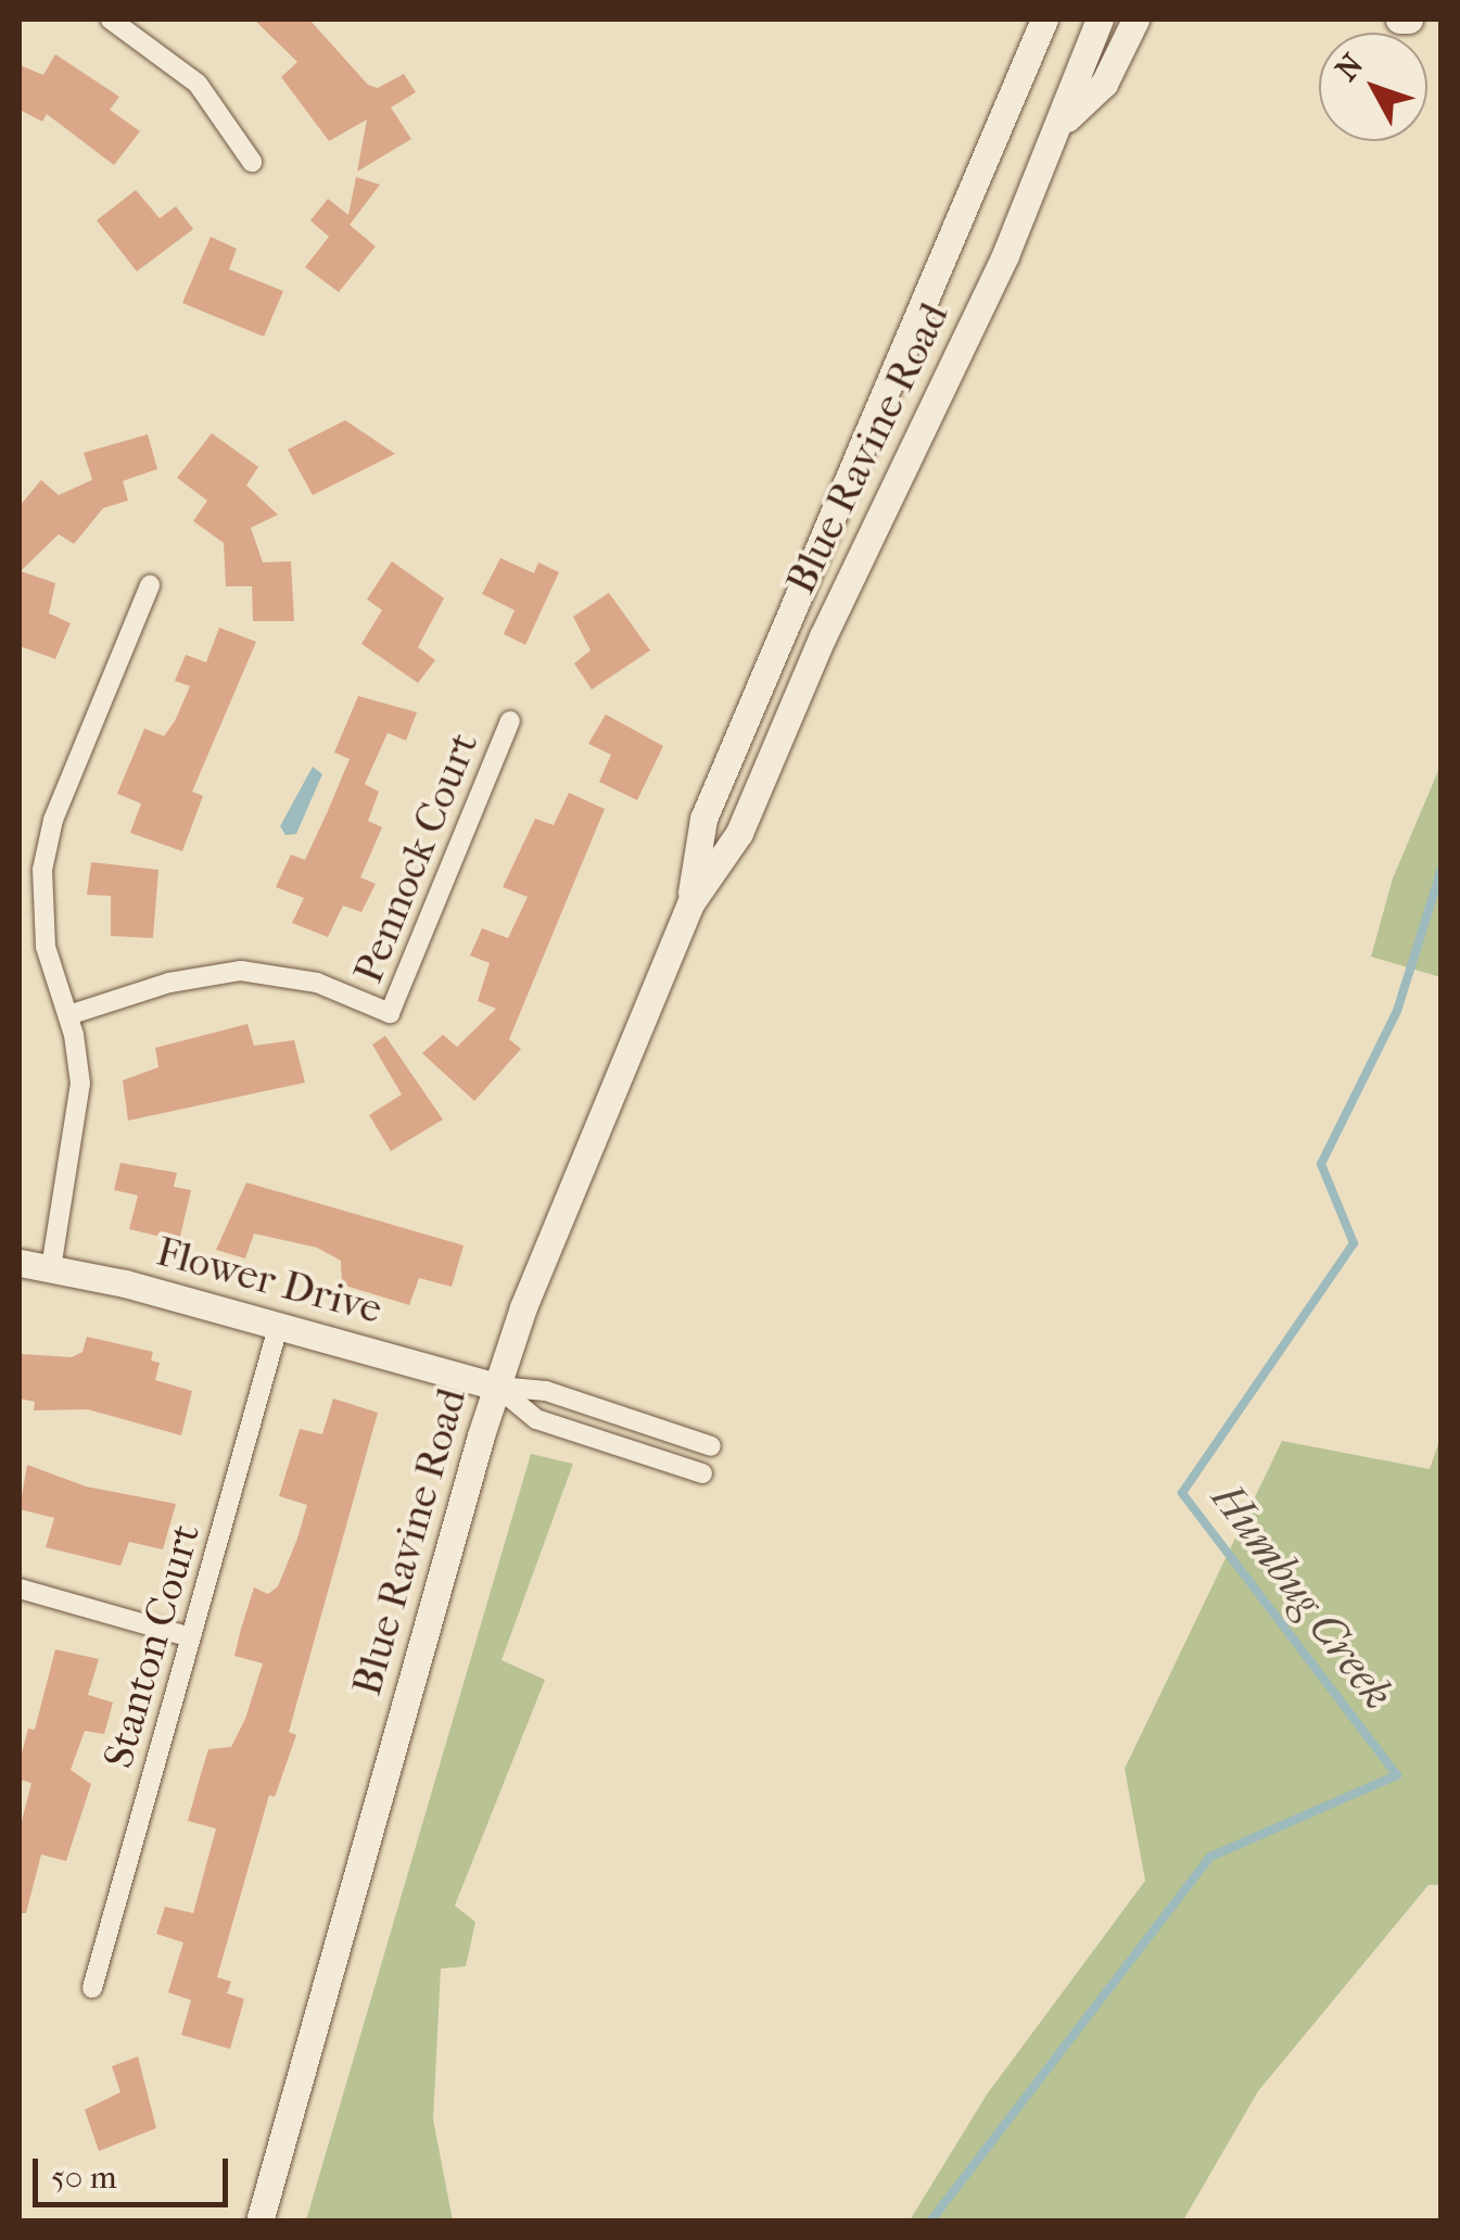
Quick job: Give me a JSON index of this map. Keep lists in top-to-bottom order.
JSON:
{
  "streets": {
    "main road": ["Blue Ravine Road", "Flower Drive"],
    "street": ["Pennock Court", "Stanton Court"]
  },
  "crossings": [
    ["Blue Ravine Road", "Flower Drive"],
    ["Flower Drive", "Stanton Court"]
  ],
  "water": ["Humbug Creek"],
  "scale_bar": "50 m",
  "north": "top left"
}
